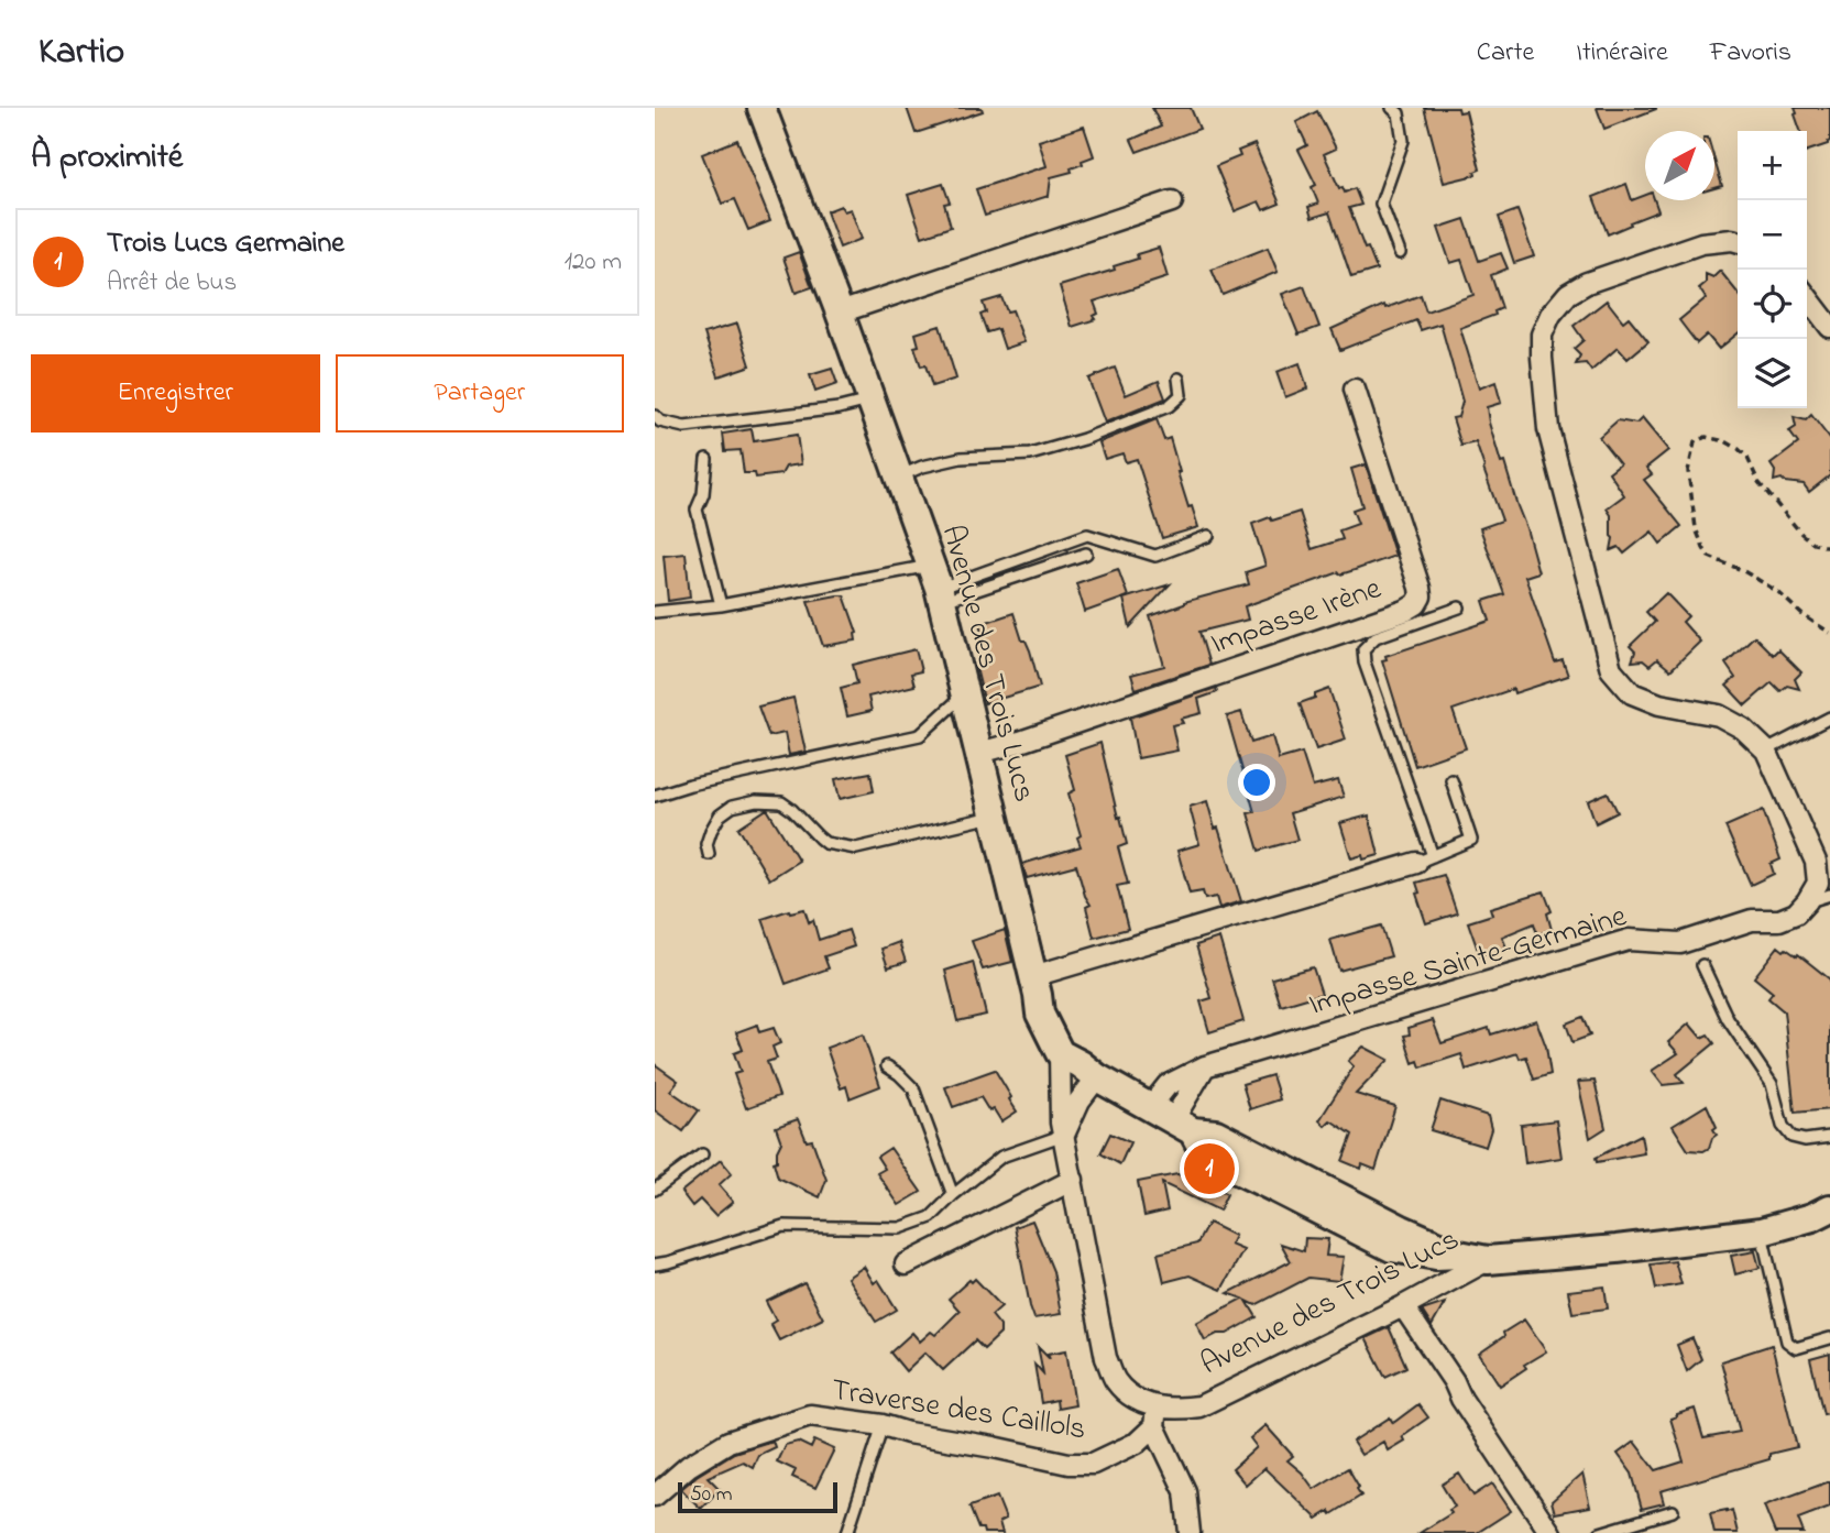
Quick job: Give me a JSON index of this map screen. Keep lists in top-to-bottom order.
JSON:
{
  "streets": {
    "main road": ["Avenue des Trois Lucs"],
    "street": ["Impasse Irène", "Impasse Sainte-Germaine", "Traverse des Caillols"]
  },
  "crossings": [
    ["Impasse Irène", "Avenue des Trois Lucs"],
    ["Avenue des Trois Lucs", "Traverse des Caillols"]
  ],
  "scale_bar": "50 m",
  "north": "top right",
  "page": {
    "header": "Kartio",
    "nav": ["Carte", "Itinéraire", "Favoris"],
    "heading": "À proximité",
    "map_buttons": ["+", "−"],
    "list": [
      {
        "mark": "1",
        "name": "Trois Lucs Germaine",
        "note": "Arrêt de bus",
        "value": "120 m"
      }
    ],
    "buttons": ["Enregistrer", "Partager"],
    "pins": "1",
    "scale": "50 m"
  }
}
